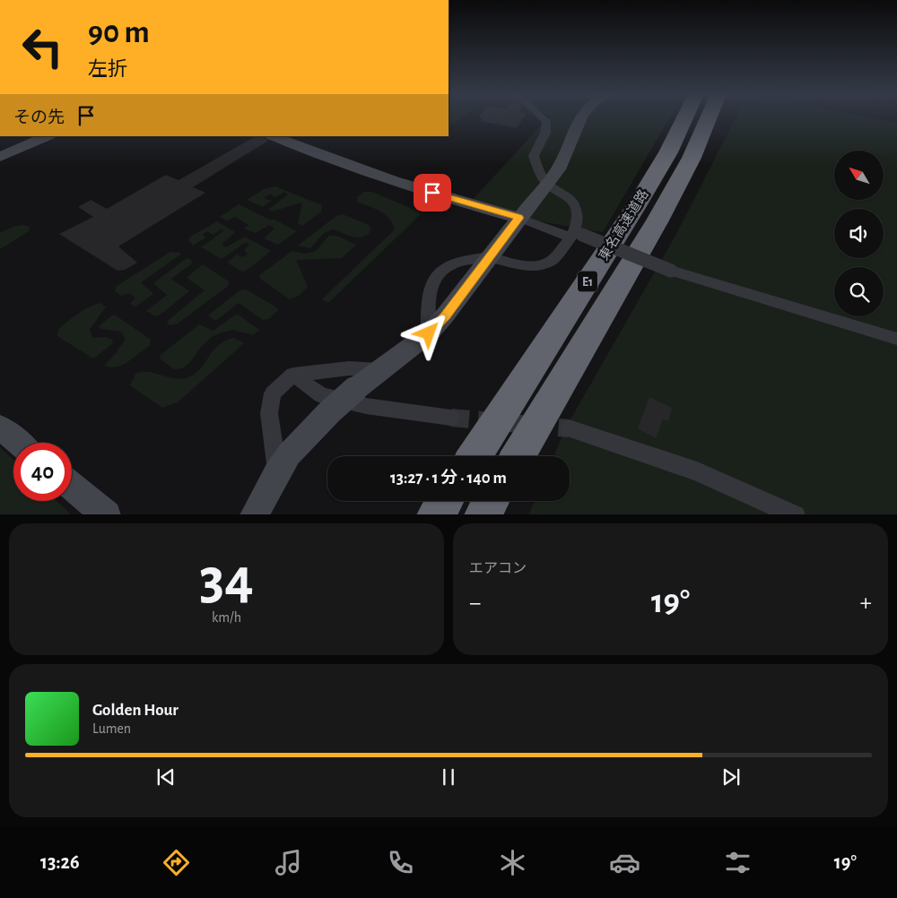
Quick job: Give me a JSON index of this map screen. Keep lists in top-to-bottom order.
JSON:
{
  "streets": {
    "highway": ["東名高速道路", "E1"]
  },
  "north": "top left",
  "page": {
    "turn": ["90 m", "左折"],
    "then": "その先",
    "limit": "40",
    "trip": "13:27 · 1 分 · 140 m",
    "tile": [
      ["34", "km/h"],
      "エアコン"
    ],
    "heat": ["−", "19°", "+"],
    "song": ["Golden Hour", "Lumen"],
    "tabs": ["13:26", "19°"]
  }
}
